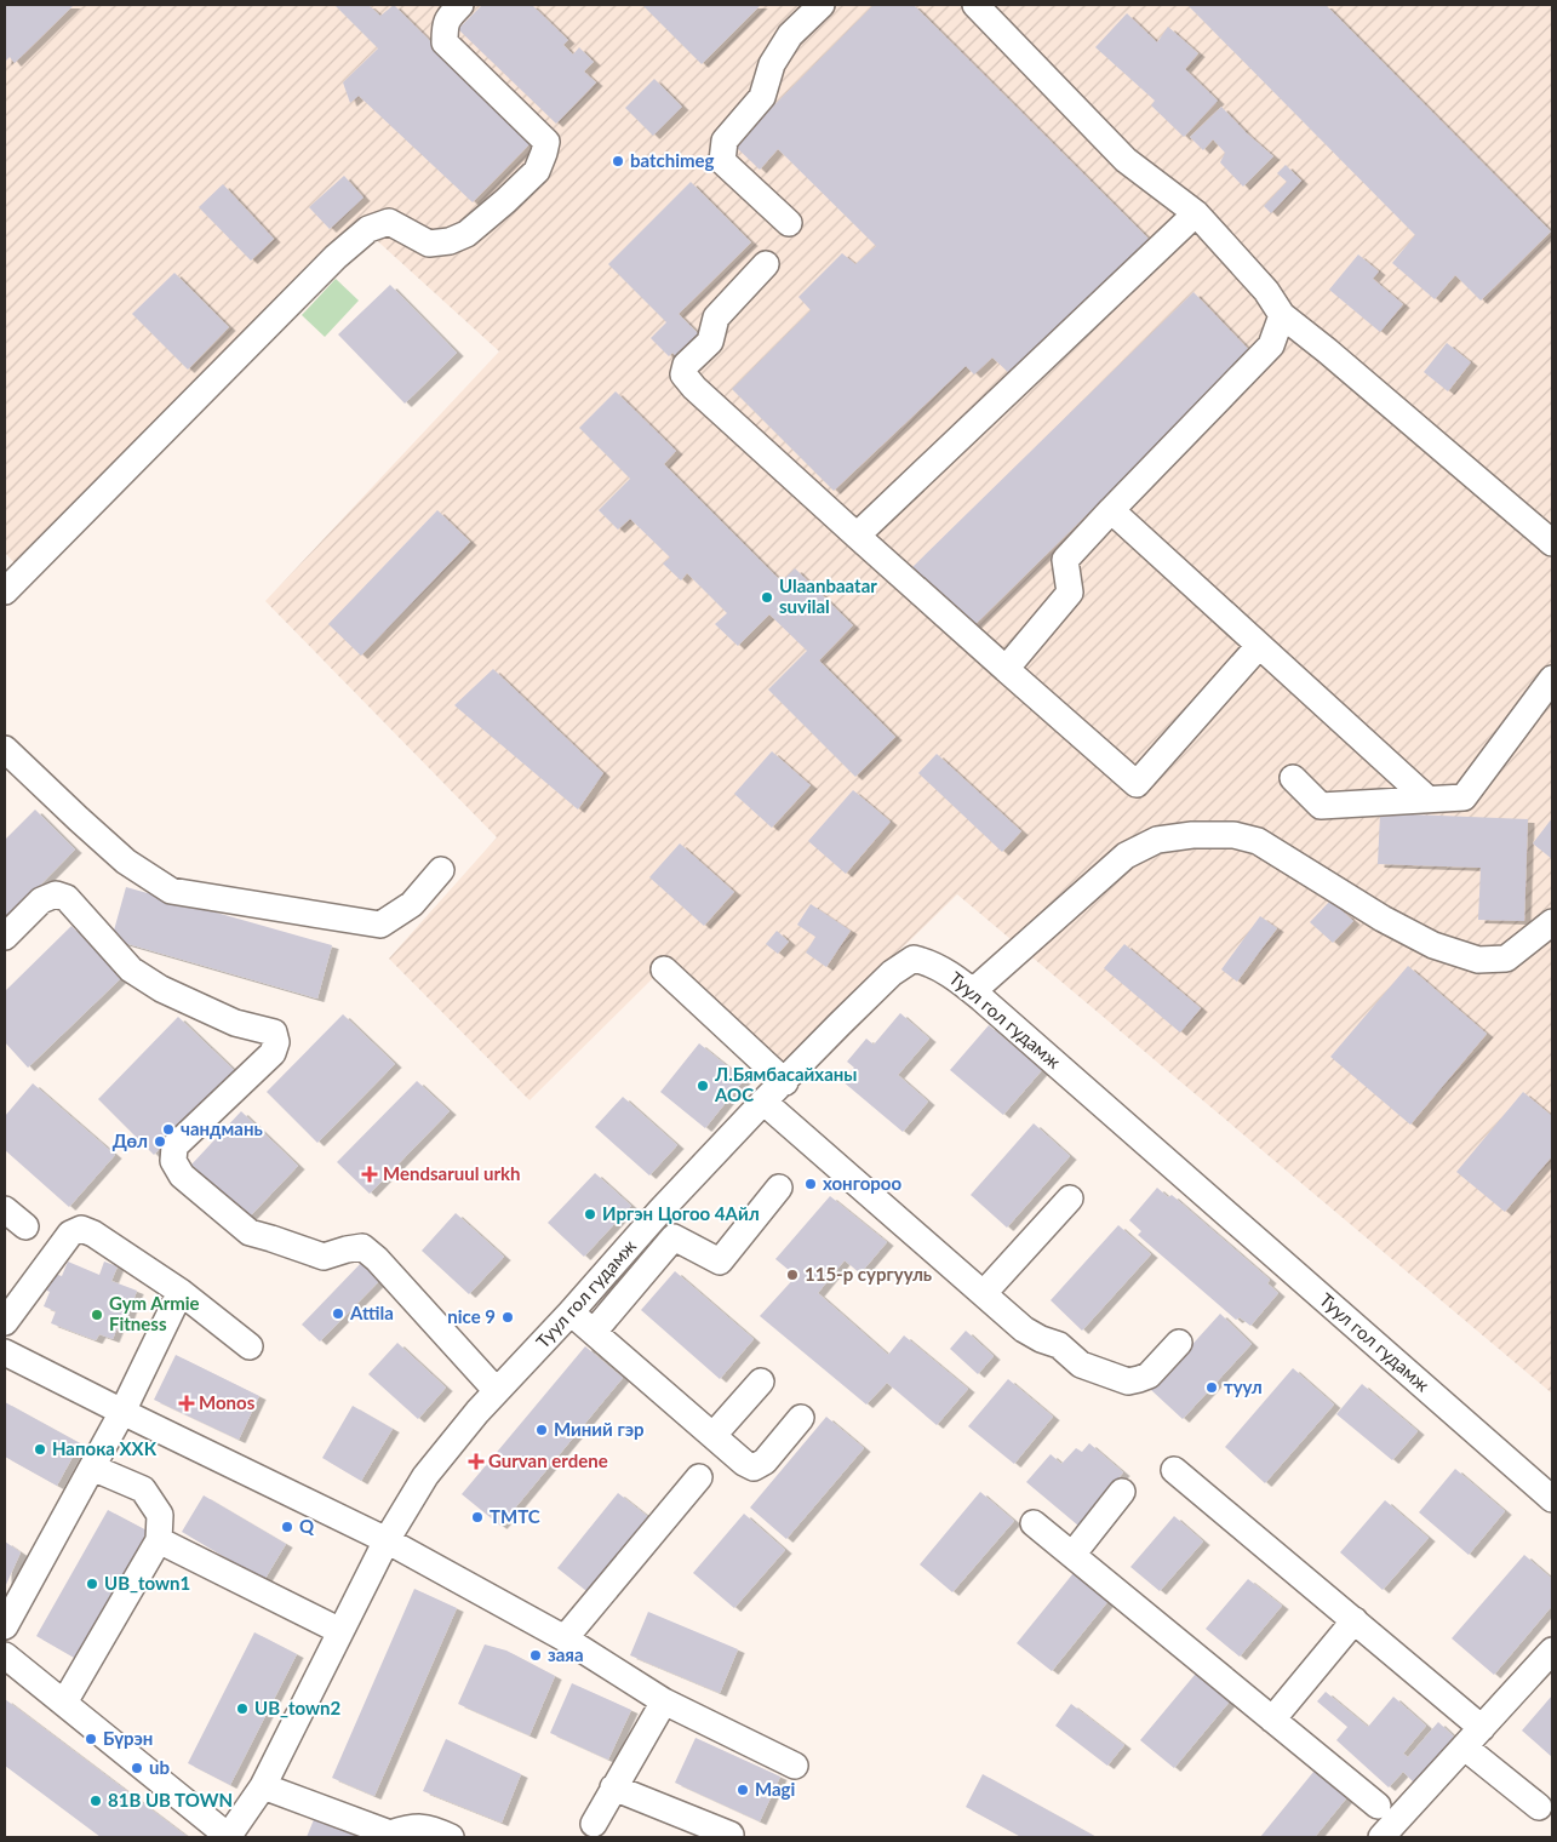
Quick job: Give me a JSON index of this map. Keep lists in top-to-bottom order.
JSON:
{
  "streets": {
    "street": ["Туул гол гудамж"]
  },
  "places": {
    "other": [
      "batchimeg",
      "Ulaanbaatar suvilal",
      "Л.Бямбасайханы АОС",
      "чандмань",
      "Дөл",
      "хонгороо",
      "Иргэн Цогоо 4Айл",
      "115-р сургууль",
      "Attila",
      "Gym Armie Fitness",
      "nice 9",
      "туул",
      "Миний гэр",
      "Напока ХХК",
      "ТМТС",
      "Q",
      "UB_town1",
      "заяа",
      "UB_town2",
      "Бүрэн",
      "ub",
      "Magi",
      "81В UB TOWN"
    ],
    "health": ["Mendsaruul urkh", "Monos", "Gurvan erdene"]
  }
}
